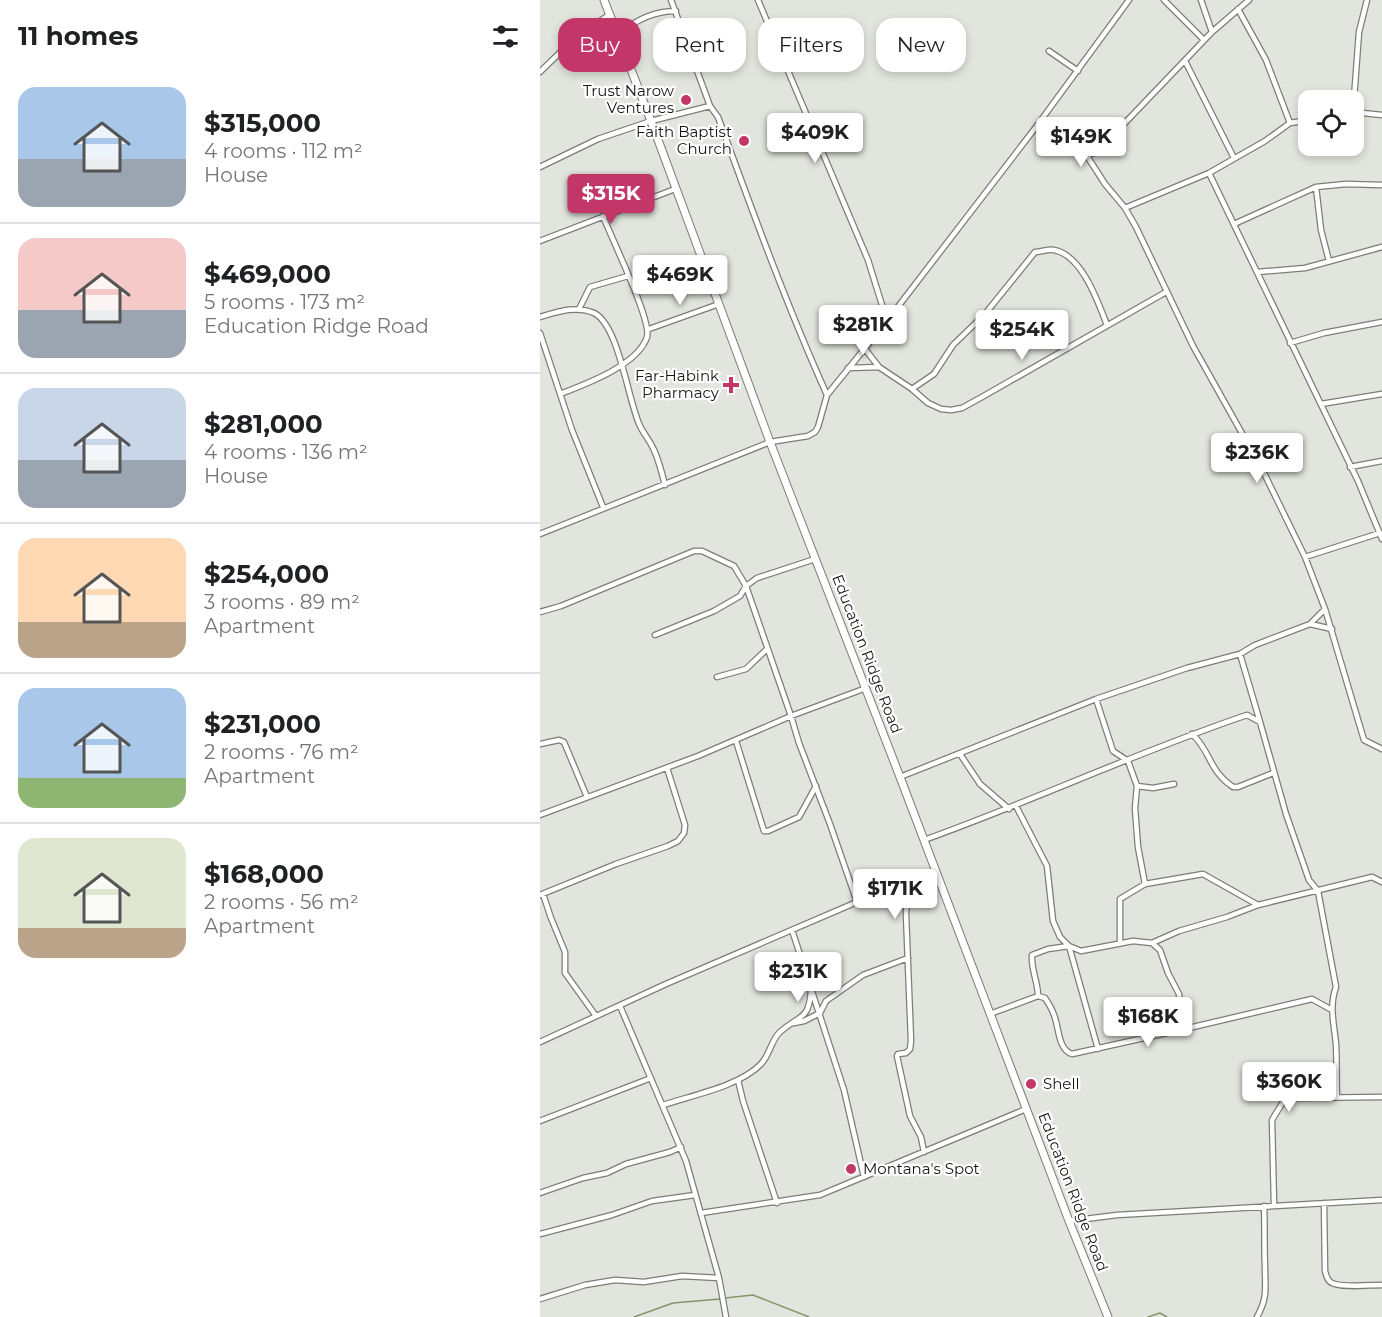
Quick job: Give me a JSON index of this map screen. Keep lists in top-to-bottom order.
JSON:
{
  "streets": {
    "main road": ["Education Ridge Road"]
  },
  "places": {
    "other": [
      "Trust Narow Ventures",
      "Faith Baptist Church",
      "Shell",
      "Montana's Spot"
    ],
    "health": ["Far-Habink Pharmacy"]
  },
  "page": {
    "heading": "11 homes",
    "chip": [
      "Buy",
      "Rent",
      "Filters",
      "New"
    ],
    "list": [
      {
        "name": "$315,000",
        "note": "4 rooms · 112 m² · House"
      },
      {
        "name": "$469,000",
        "note": "5 rooms · 173 m² · Education Ridge Road"
      },
      {
        "name": "$281,000",
        "note": "4 rooms · 136 m² · House"
      },
      {
        "name": "$254,000",
        "note": "3 rooms · 89 m² · Apartment"
      },
      {
        "name": "$231,000",
        "note": "2 rooms · 76 m² · Apartment"
      },
      {
        "name": "$168,000",
        "note": "2 rooms · 56 m² · Apartment"
      }
    ],
    "price": [
      "$409K",
      "$149K",
      "$315K",
      "$469K",
      "$281K",
      "$254K",
      "$236K",
      "$171K",
      "$231K",
      "$168K",
      "$360K"
    ]
  }
}
